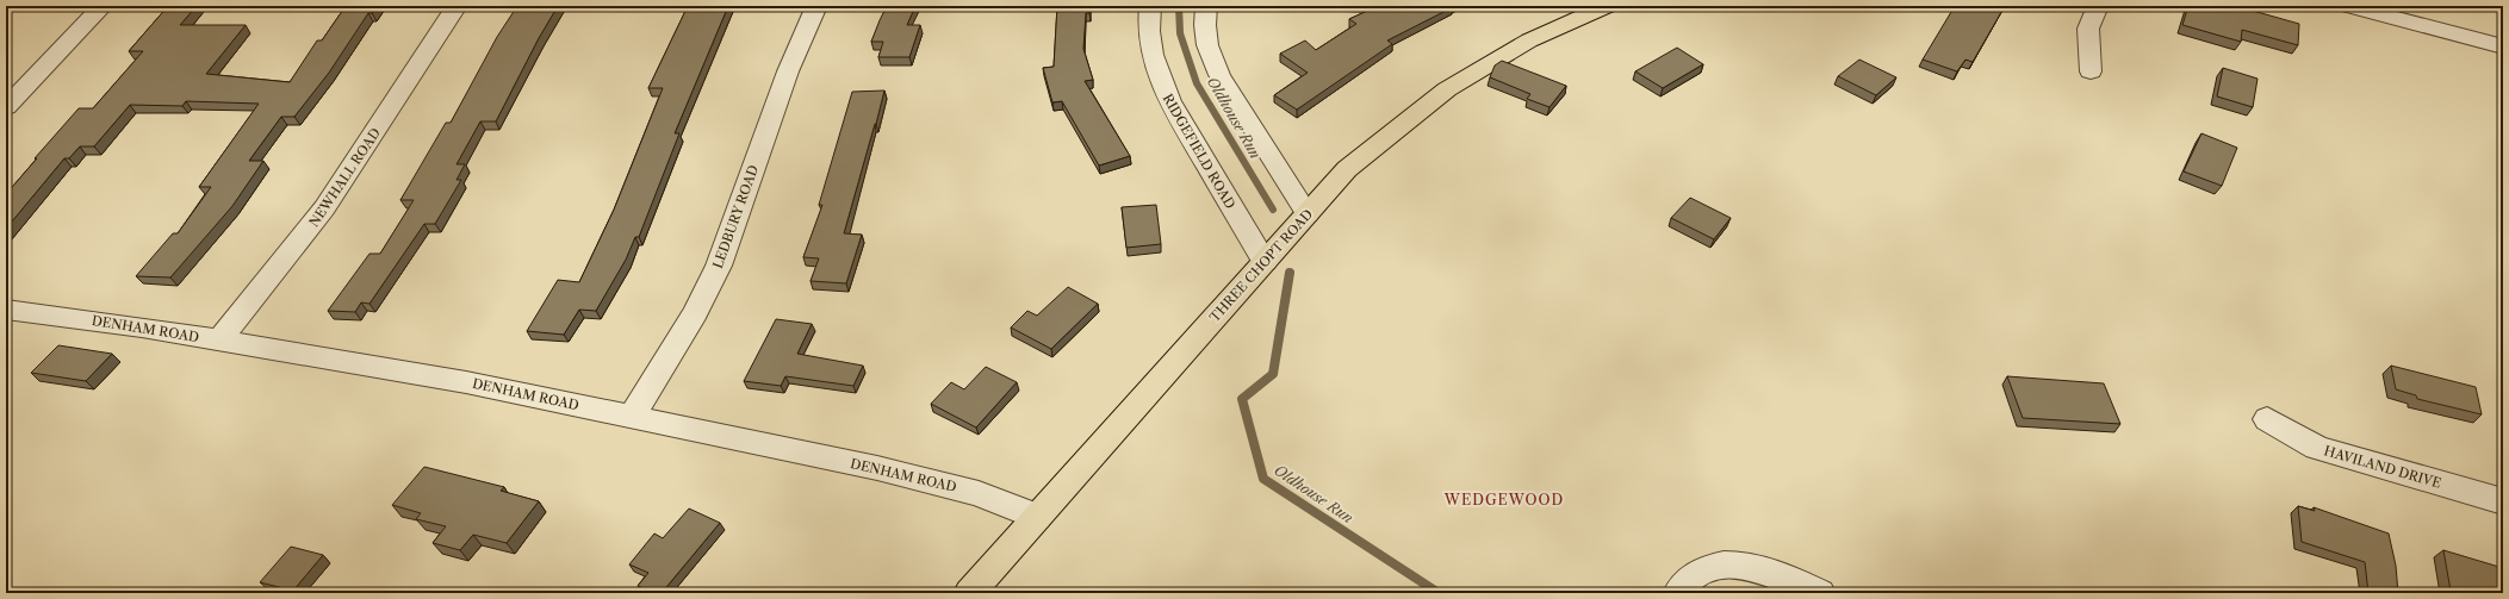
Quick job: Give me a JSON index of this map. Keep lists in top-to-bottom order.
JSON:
{
  "streets": {
    "main road": ["THREE CHOPT ROAD"],
    "street": [
      "RIDGEFIELD ROAD",
      "NEWHALL ROAD",
      "LEDBURY ROAD",
      "DENHAM ROAD",
      "HAVILAND DRIVE"
    ]
  },
  "crossings": [
    ["RIDGEFIELD ROAD", "THREE CHOPT ROAD"],
    ["NEWHALL ROAD", "DENHAM ROAD"],
    ["LEDBURY ROAD", "DENHAM ROAD"],
    ["THREE CHOPT ROAD", "DENHAM ROAD"]
  ],
  "districts": ["WEDGEWOOD"],
  "water": ["Oldhouse Run"]
}
